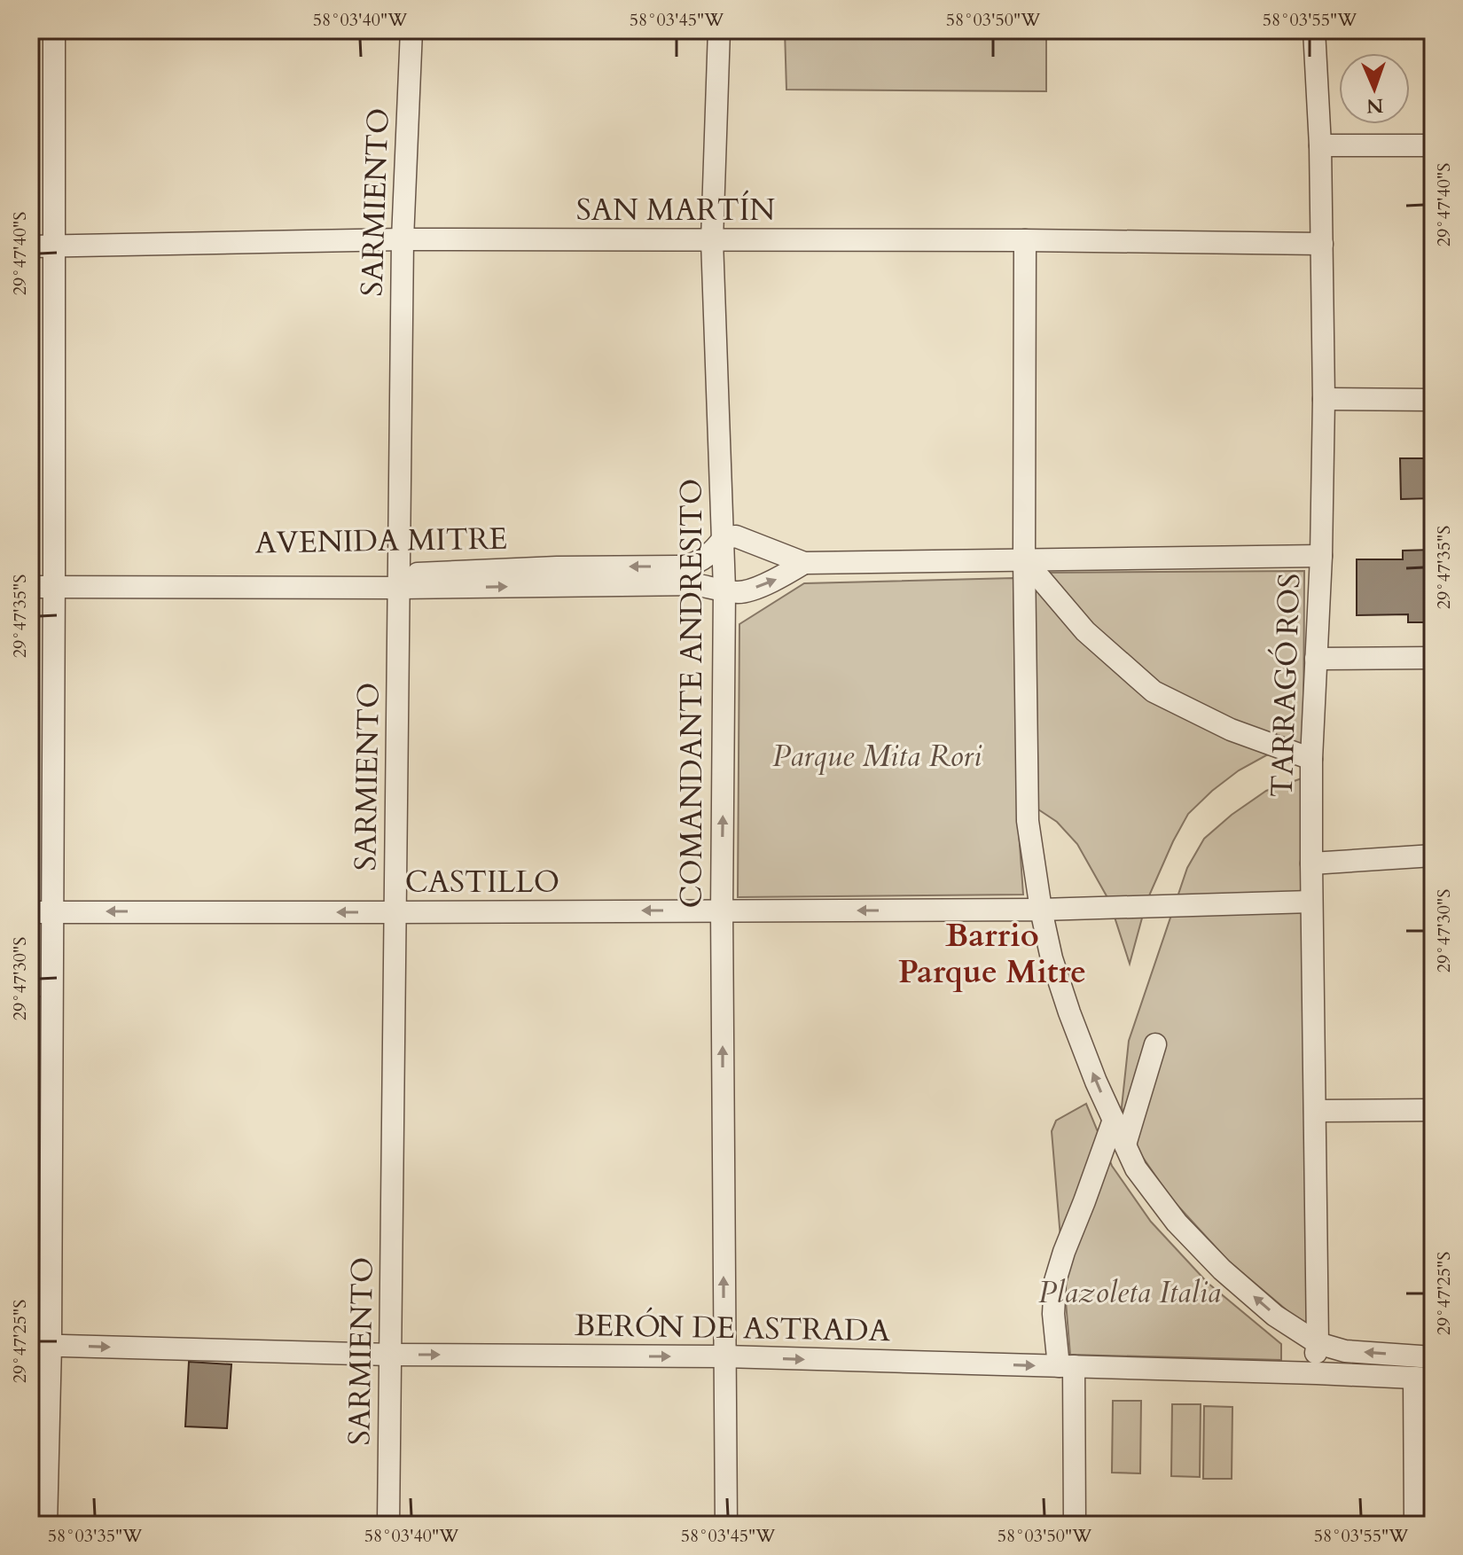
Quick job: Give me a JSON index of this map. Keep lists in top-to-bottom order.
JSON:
{
  "streets": {
    "street": [
      "SARMIENTO",
      "SAN MARTÍN",
      "AVENIDA MITRE",
      "TARRAGÓ ROS",
      "COMANDANTE ANDRESITO",
      "CASTILLO",
      "BERÓN DE ASTRADA"
    ]
  },
  "crossings": [
    ["SARMIENTO", "SAN MARTÍN"],
    ["SARMIENTO", "AVENIDA MITRE"],
    ["SARMIENTO", "CASTILLO"],
    ["SARMIENTO", "BERÓN DE ASTRADA"],
    ["SAN MARTÍN", "TARRAGÓ ROS"],
    ["SAN MARTÍN", "COMANDANTE ANDRESITO"],
    ["AVENIDA MITRE", "COMANDANTE ANDRESITO"],
    ["TARRAGÓ ROS", "CASTILLO"],
    ["TARRAGÓ ROS", "BERÓN DE ASTRADA"],
    ["COMANDANTE ANDRESITO", "CASTILLO"],
    ["COMANDANTE ANDRESITO", "BERÓN DE ASTRADA"]
  ],
  "one_way": ["COMANDANTE ANDRESITO", "CASTILLO", "BERÓN DE ASTRADA"],
  "districts": ["Barrio Parque Mitre"],
  "parks": ["Parque Mita Rori", "Plazoleta Italia"],
  "north": "bottom",
  "coordinates": [
    "58°03'40\"W",
    "58°03'45\"W",
    "58°03'50\"W",
    "58°03'55\"W",
    "29°47'40\"S",
    "29°47'35\"S",
    "29°47'30\"S",
    "29°47'25\"S",
    "58°03'35\"W"
  ]
}
